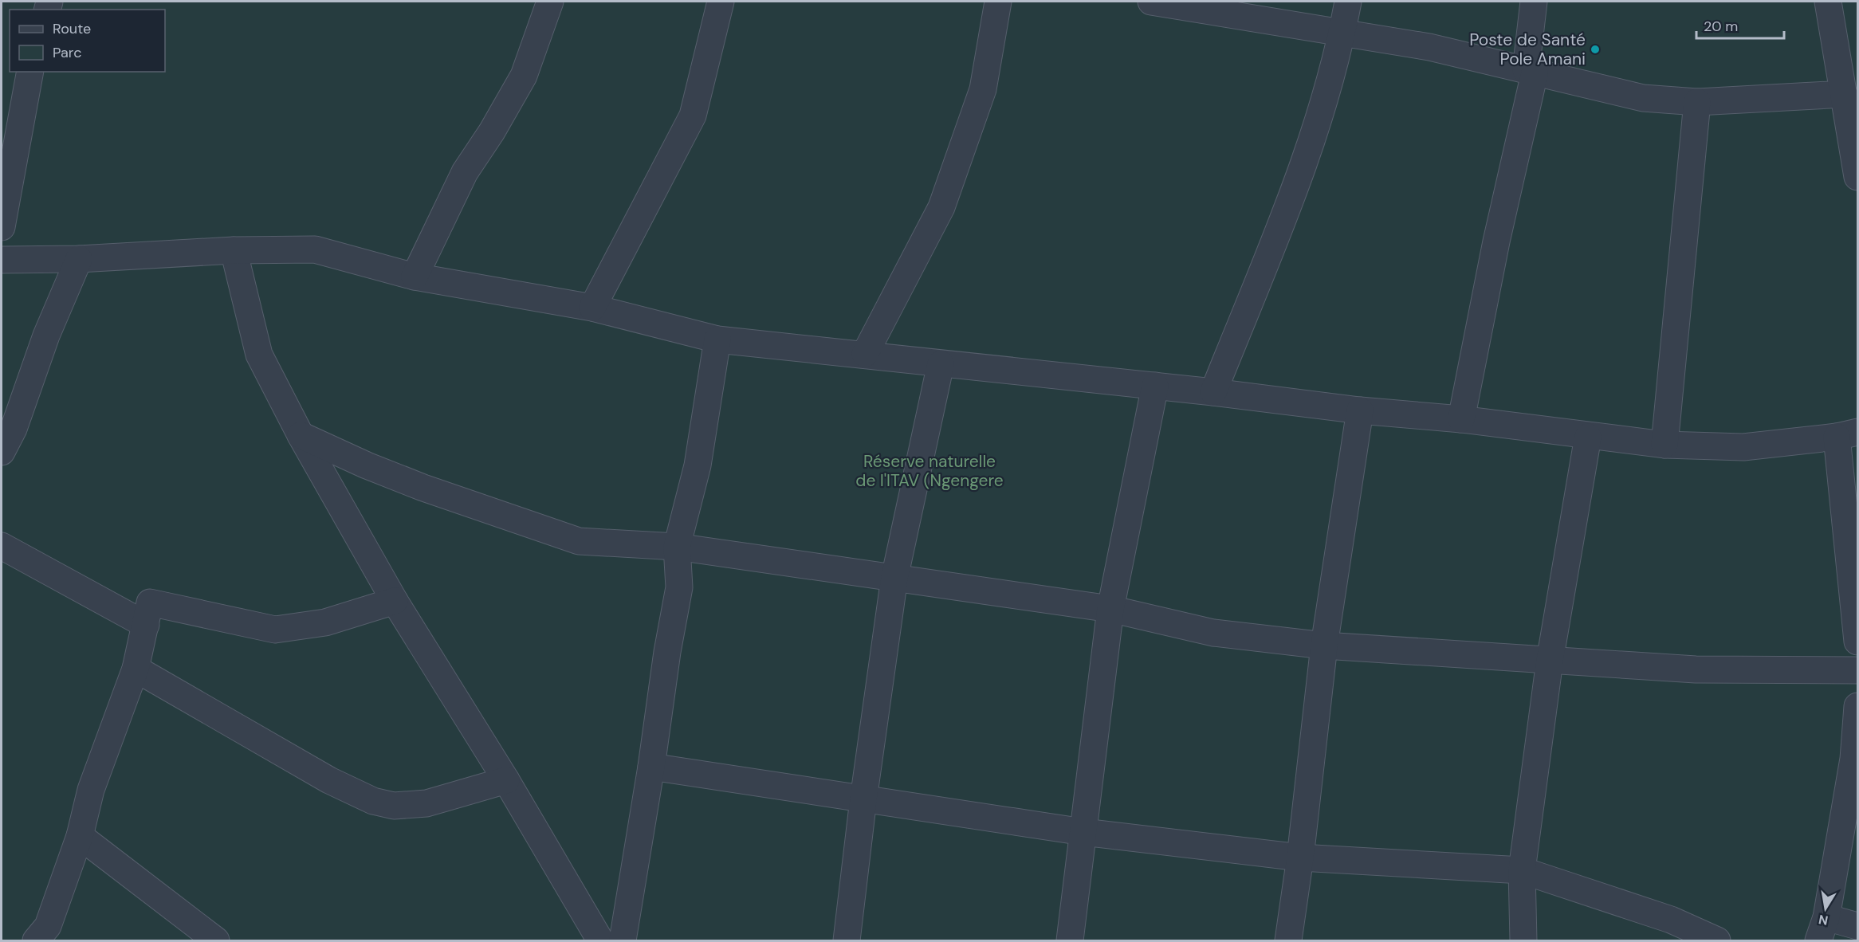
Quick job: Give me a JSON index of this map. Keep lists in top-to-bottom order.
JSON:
{
  "parks": ["Réserve naturelle de l'ITAV (Ngengere"],
  "places": ["Poste de Santé Pole Amani"],
  "legend": ["Route", "Parc"],
  "scale_bar": "20 m",
  "north": "bottom"
}
